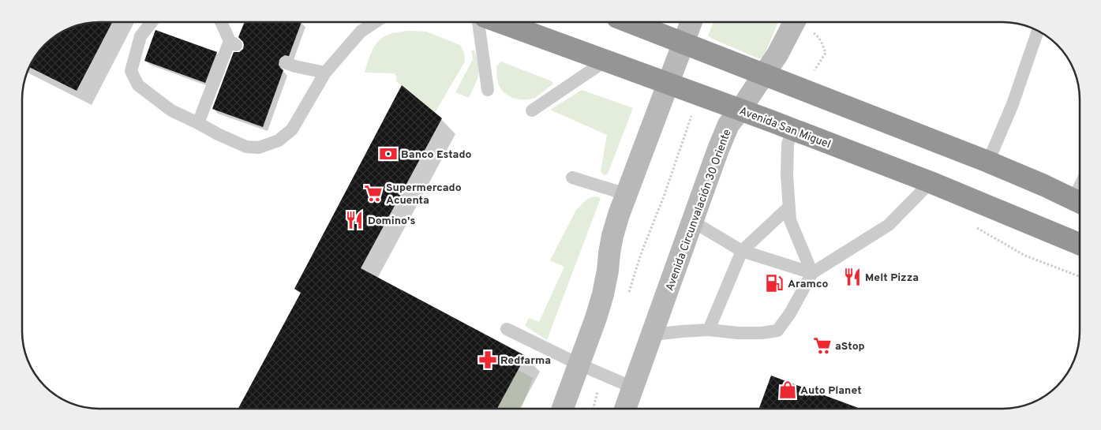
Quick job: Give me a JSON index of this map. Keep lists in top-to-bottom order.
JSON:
{
  "streets": {
    "highway": ["Avenida San Miguel"],
    "main road": ["Avenida Circunvalación 30 Oriente"]
  },
  "crossings": [
    ["Avenida San Miguel", "Avenida Circunvalación 30 Oriente"]
  ],
  "places": {
    "bank": ["Banco Estado"],
    "supermarket": ["Supermercado Acuenta", "aStop"],
    "restaurant": ["Domino's", "Melt Pizza"],
    "fuel station": ["Aramco"],
    "pharmacy": ["Redfarma"],
    "shop": ["Auto Planet"]
  }
}
